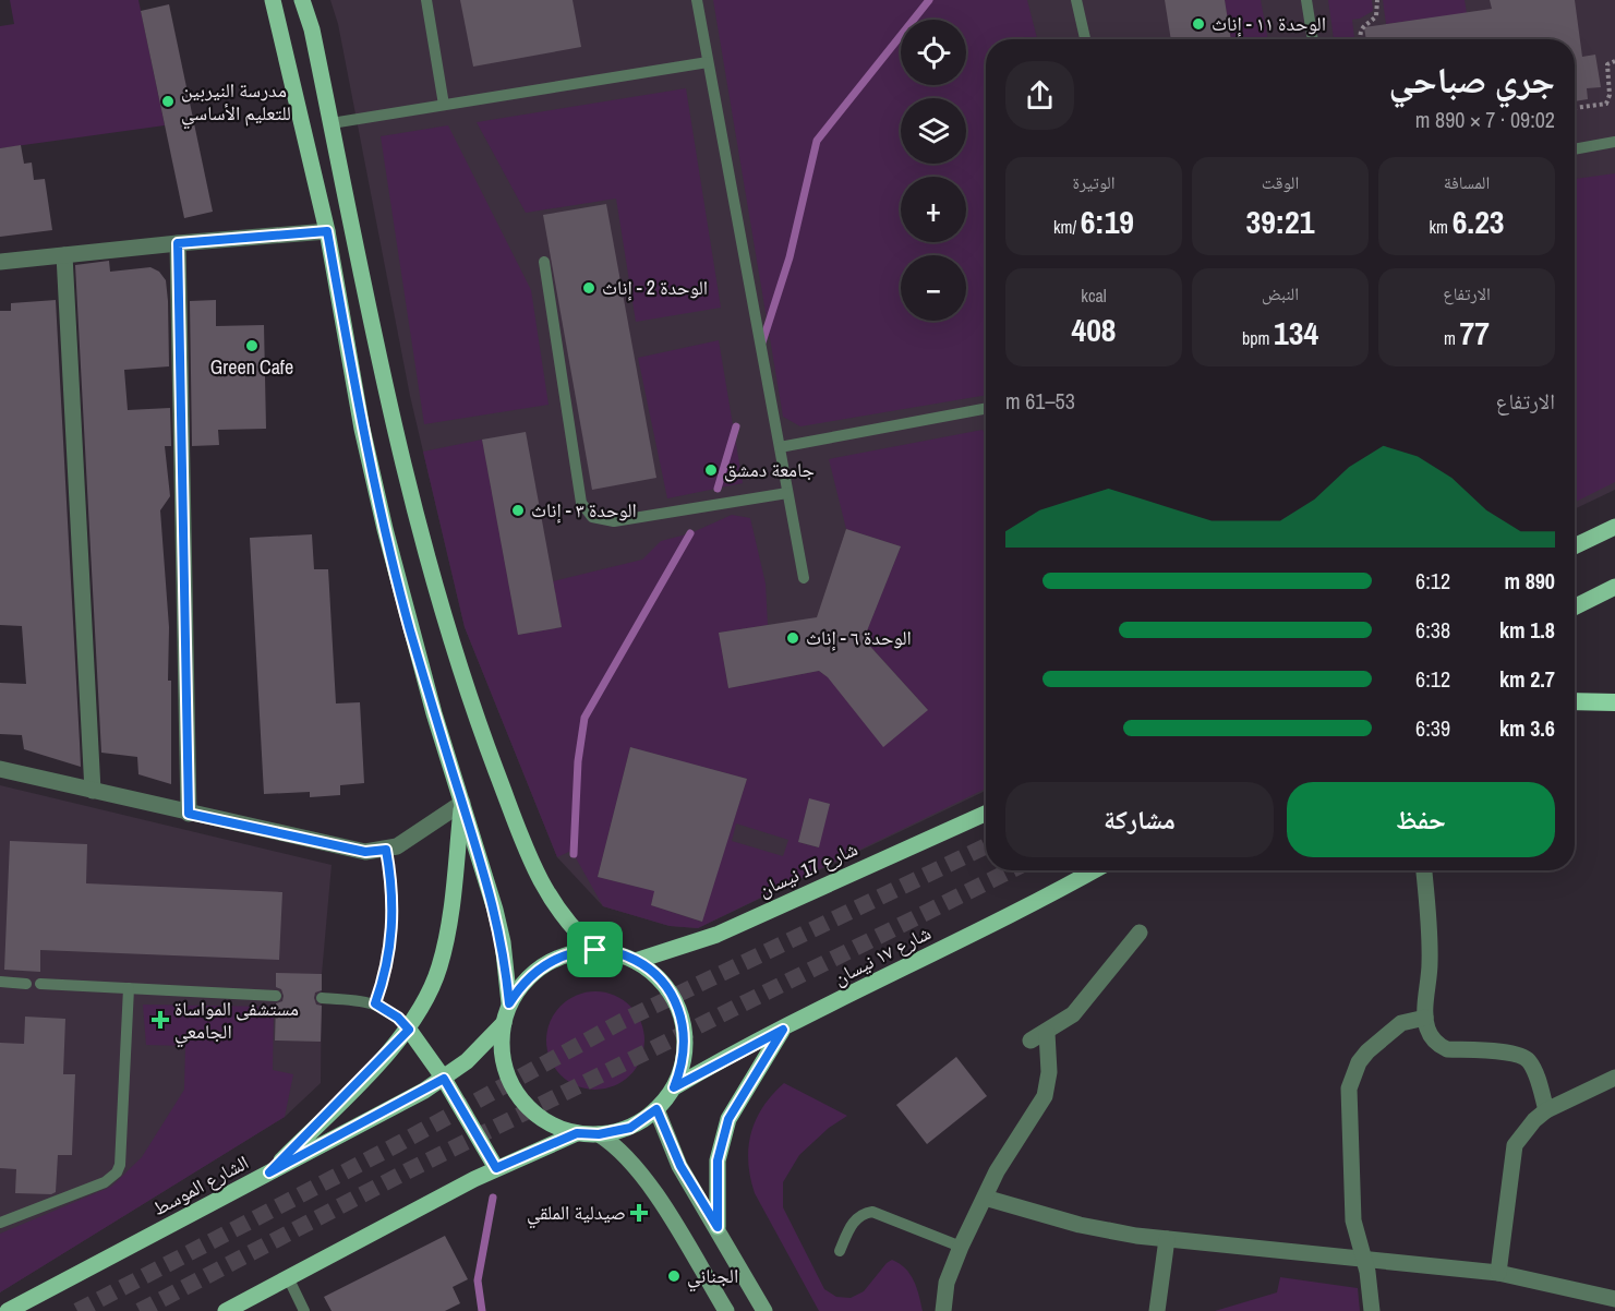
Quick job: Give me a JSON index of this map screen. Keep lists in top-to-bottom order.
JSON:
{
  "streets": {
    "main road": ["شارع 17 نيسان", "شارع ١٧ نيسان", "الشارع الموسط"]
  },
  "crossings": [
    ["شارع 17 نيسان", "شارع ١٧ نيسان"],
    ["شارع 17 نيسان", "الشارع الموسط"],
    ["شارع ١٧ نيسان", "الشارع الموسط"]
  ],
  "places": {
    "other": [
      "الوحدة ١١ - إناث",
      "مدرسة النيربين للتعليم الأساسي",
      "الوحدة 2 - إناث",
      "Green Cafe",
      "جامعة دمشق",
      "الوحدة ٣ - إناث",
      "الوحدة ٦ - إناث",
      "الجناني"
    ],
    "health": ["مستشفى المواساة الجامعي", "صيدلية الملقي"]
  },
  "page": {
    "map_buttons": ["+", "−"],
    "heading": ["جري صباحي", "09:02 · 7 × 890 m"],
    "stats": [
      ["المسافة", "6.23 km"],
      ["الوقت", "39:21"],
      ["الوتيرة", "6:19 /km"],
      ["الارتفاع", "77 m"],
      ["النبض", "134 bpm"],
      ["kcal", "408"]
    ],
    "chart": ["الارتفاع", "53–61 m"],
    "list": [
      {
        "name": "890 m",
        "note": "6:12"
      },
      {
        "name": "1.8 km",
        "note": "6:38"
      },
      {
        "name": "2.7 km",
        "note": "6:12"
      },
      {
        "name": "3.6 km",
        "note": "6:39"
      }
    ],
    "buttons": ["حفظ", "مشاركة"]
  }
}
